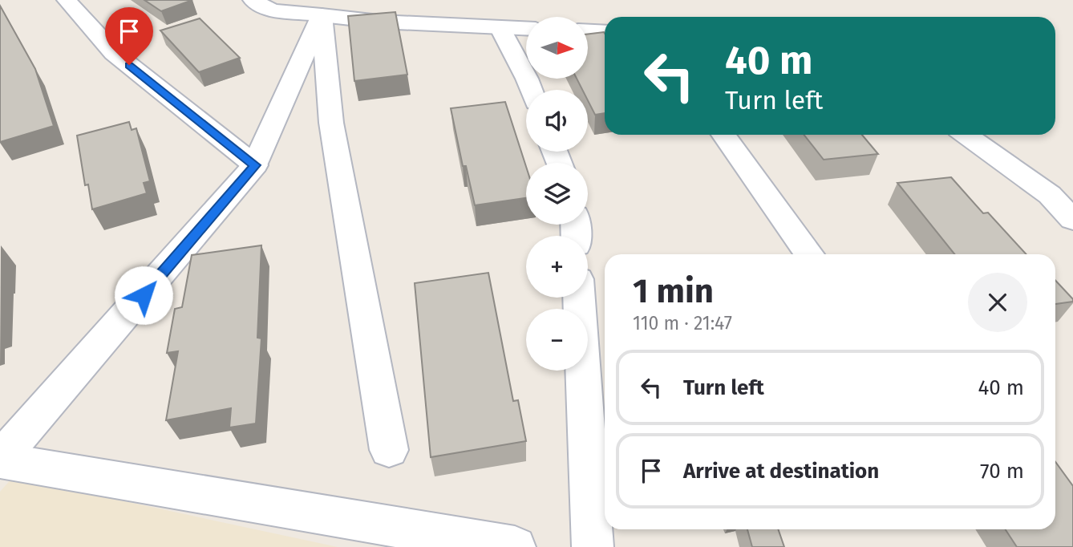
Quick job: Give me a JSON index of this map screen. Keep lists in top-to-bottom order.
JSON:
{
  "north": "right",
  "page": {
    "map_buttons": ["+", "−"],
    "turn": ["40 m", "Turn left"],
    "heading": ["1 min", "110 m · 21:47"],
    "list": [
      {
        "name": "Turn left",
        "value": "40 m"
      },
      {
        "name": "Arrive at destination",
        "value": "70 m"
      }
    ]
  }
}
